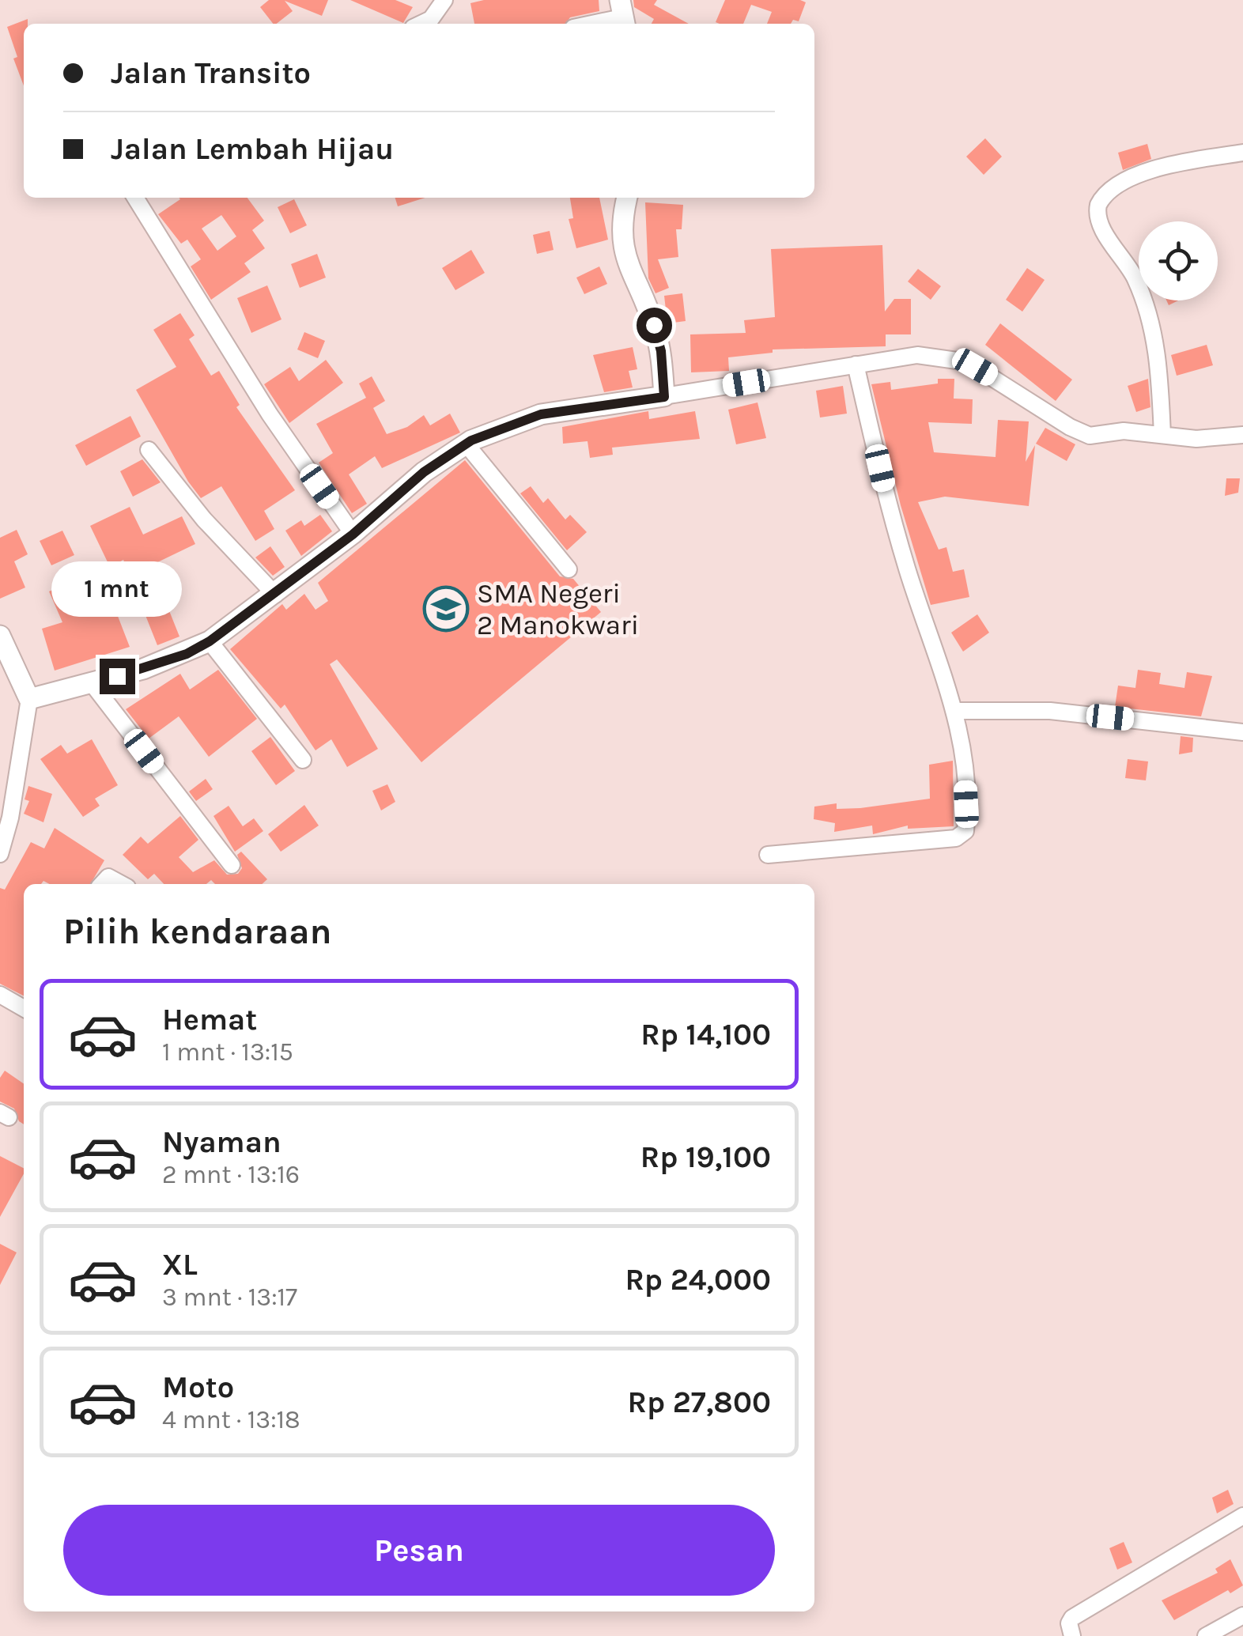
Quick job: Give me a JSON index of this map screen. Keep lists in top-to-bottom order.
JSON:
{
  "places": {
    "school or university": ["SMA Negeri 2 Manokwari"]
  },
  "page": {
    "banner": ["Jalan Transito", "Jalan Lembah Hijau"],
    "bubble": "1 mnt",
    "heading": "Pilih kendaraan",
    "list": [
      {
        "name": "Hemat",
        "note": "1 mnt · 13:15",
        "value": "Rp 14,100"
      },
      {
        "name": "Nyaman",
        "note": "2 mnt · 13:16",
        "value": "Rp 19,100"
      },
      {
        "name": "XL",
        "note": "3 mnt · 13:17",
        "value": "Rp 24,000"
      },
      {
        "name": "Moto",
        "note": "4 mnt · 13:18",
        "value": "Rp 27,800"
      }
    ],
    "buttons": "Pesan"
  }
}
